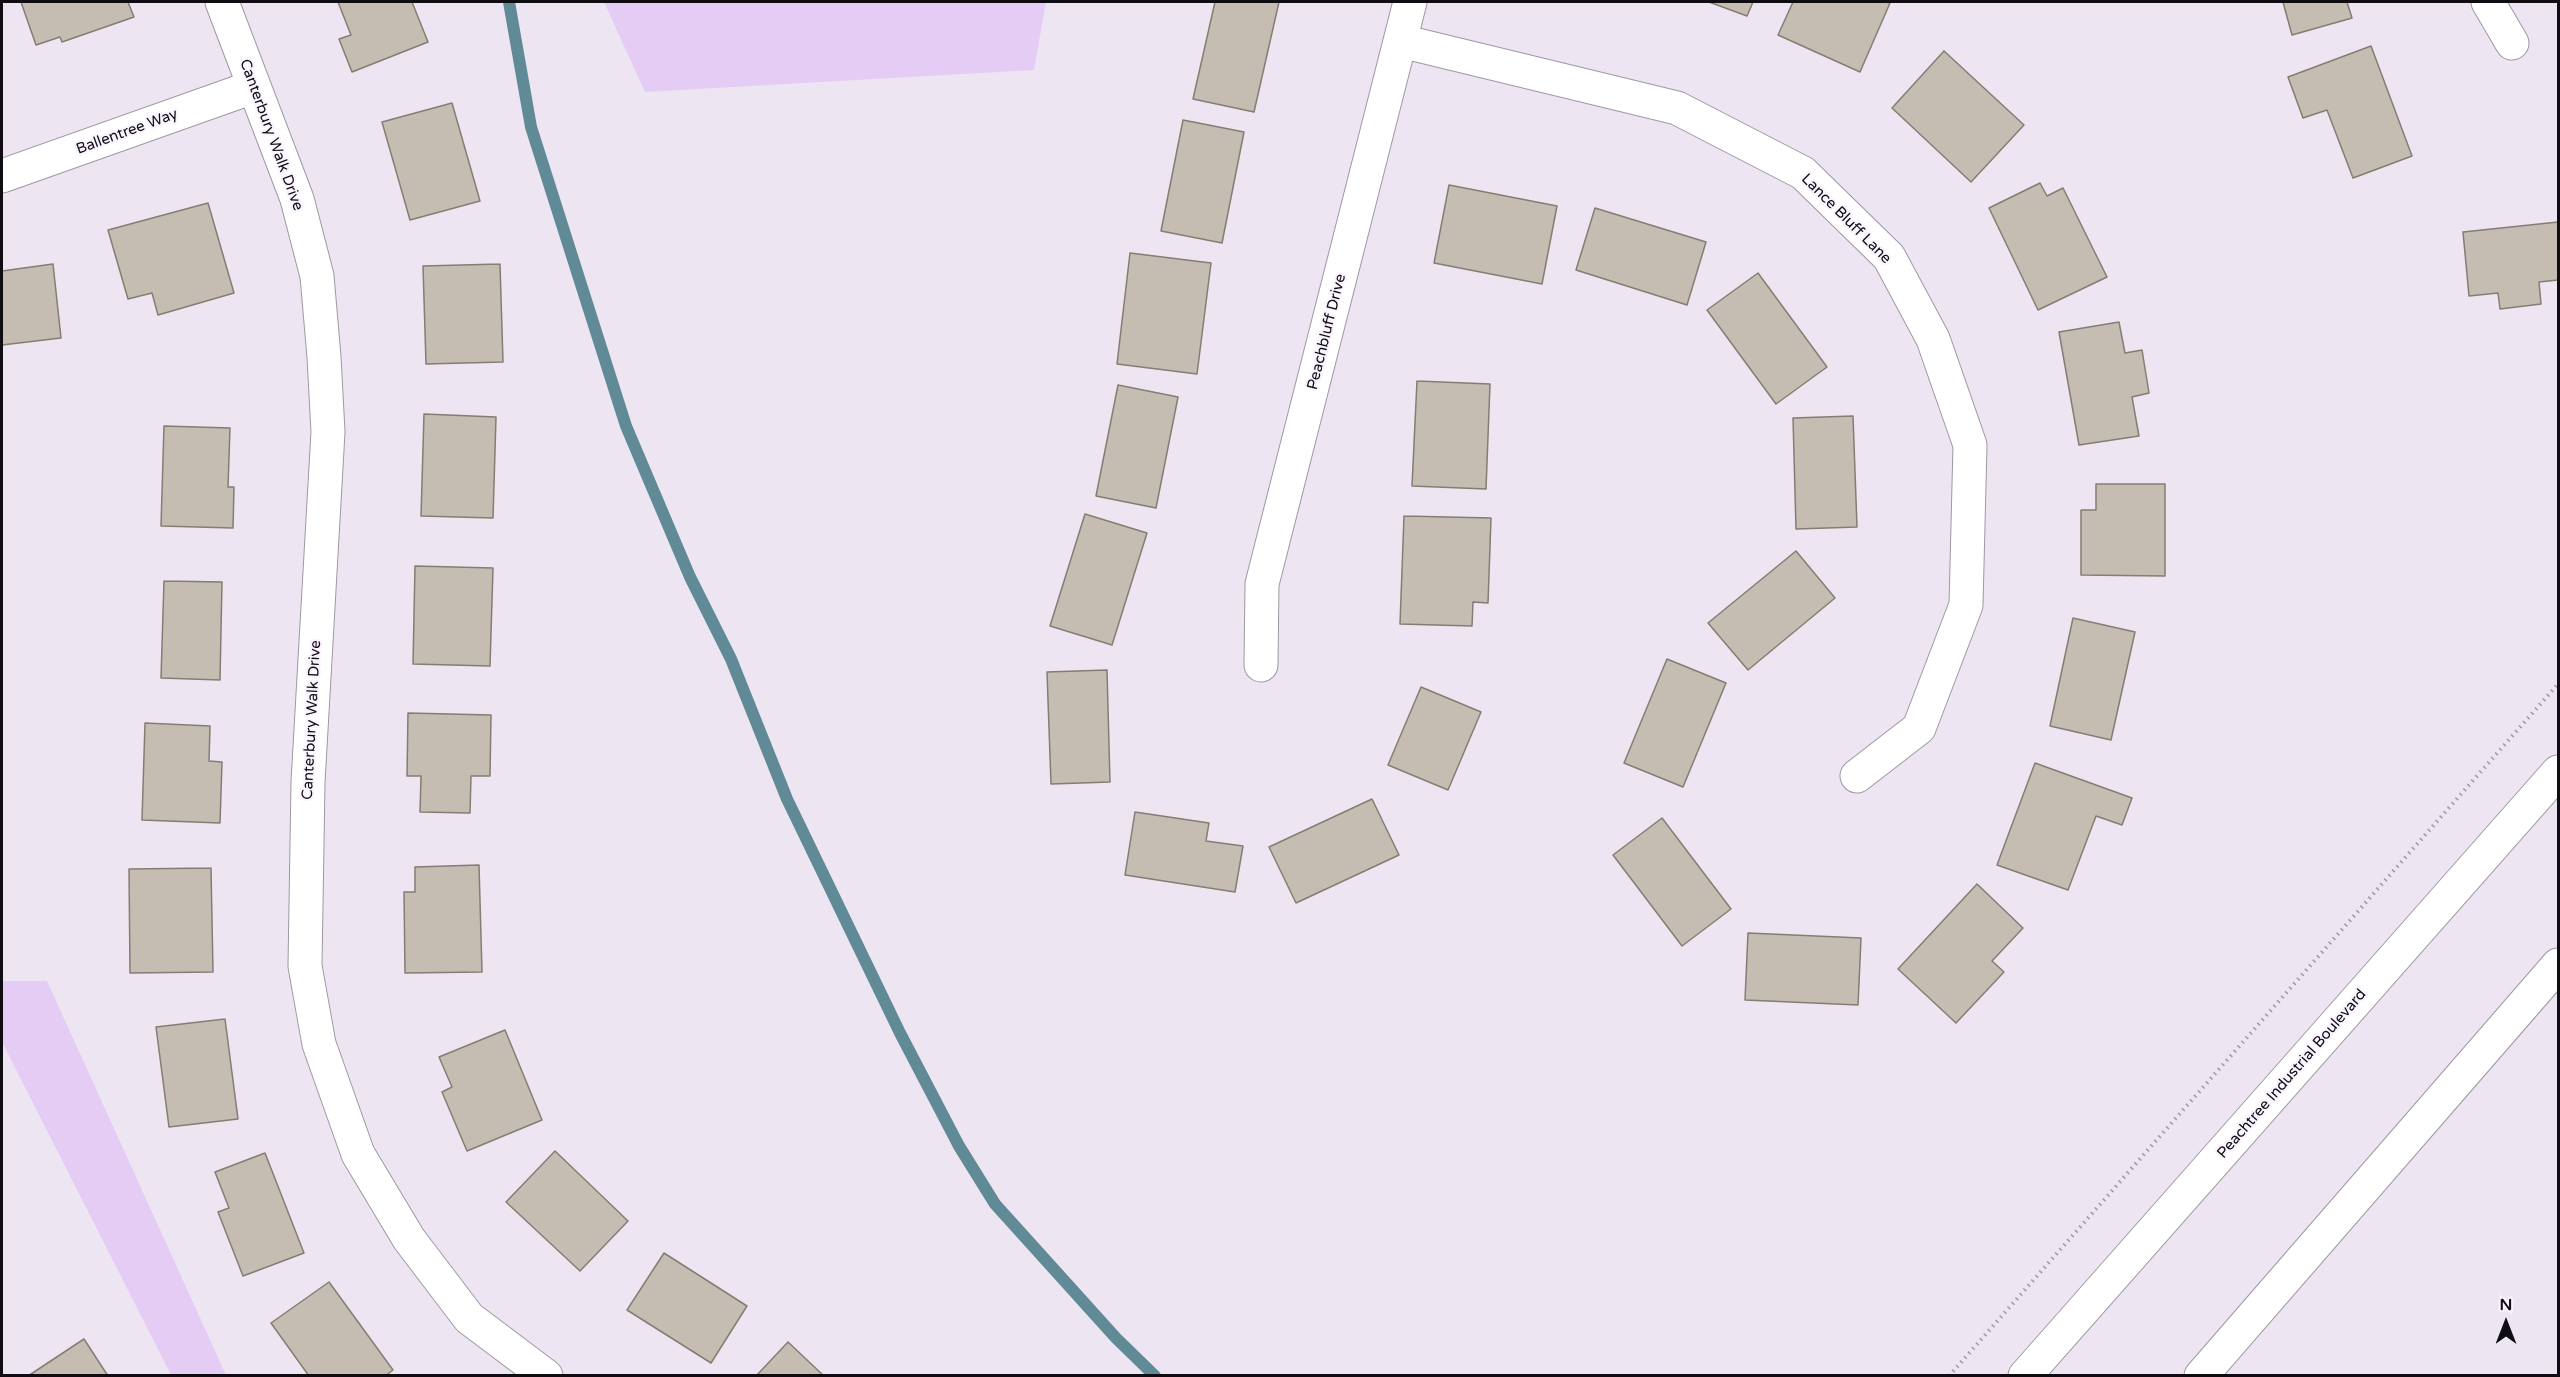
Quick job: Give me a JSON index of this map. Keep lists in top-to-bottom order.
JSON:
{
  "streets": {
    "main road": [
      "Ballentree Way",
      "Canterbury Walk Drive",
      "Lance Bluff Lane",
      "Peachbluff Drive",
      "Peachtree Industrial Boulevard"
    ]
  },
  "crossings": [
    ["Ballentree Way", "Canterbury Walk Drive"],
    ["Lance Bluff Lane", "Peachbluff Drive"]
  ],
  "north": "top"
}
